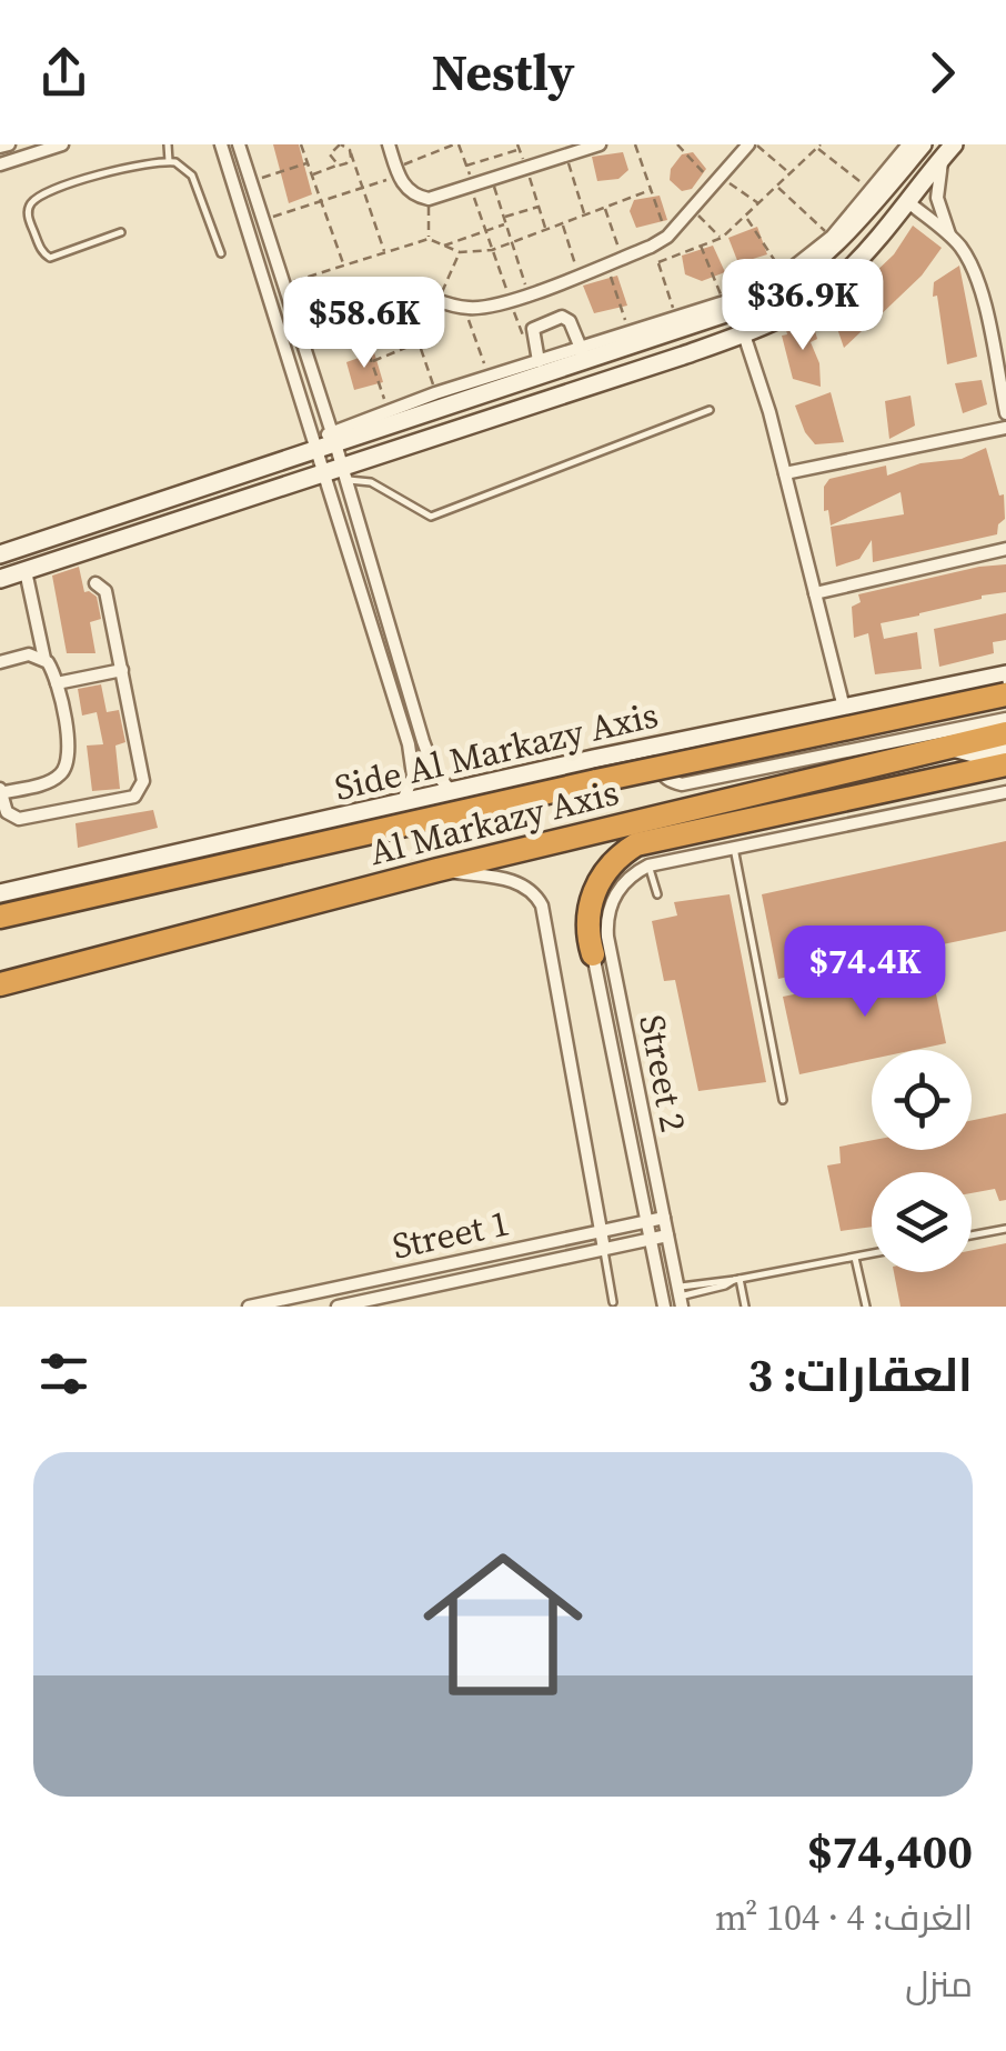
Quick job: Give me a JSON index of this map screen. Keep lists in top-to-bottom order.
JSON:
{
  "streets": {
    "highway": ["Al Markazy Axis"],
    "street": ["Side Al Markazy Axis", "Street 2", "Street 1"]
  },
  "crossings": [
    ["Street 2", "Street 1"]
  ],
  "page": {
    "header": "Nestly",
    "price": ["$36.9K", "$58.6K", "$74.4K"],
    "heading": "العقارات: 3",
    "list": [
      {
        "name": "$74,400",
        "note": "الغرف: 4 · 104 m² · منزل"
      }
    ]
  }
}
